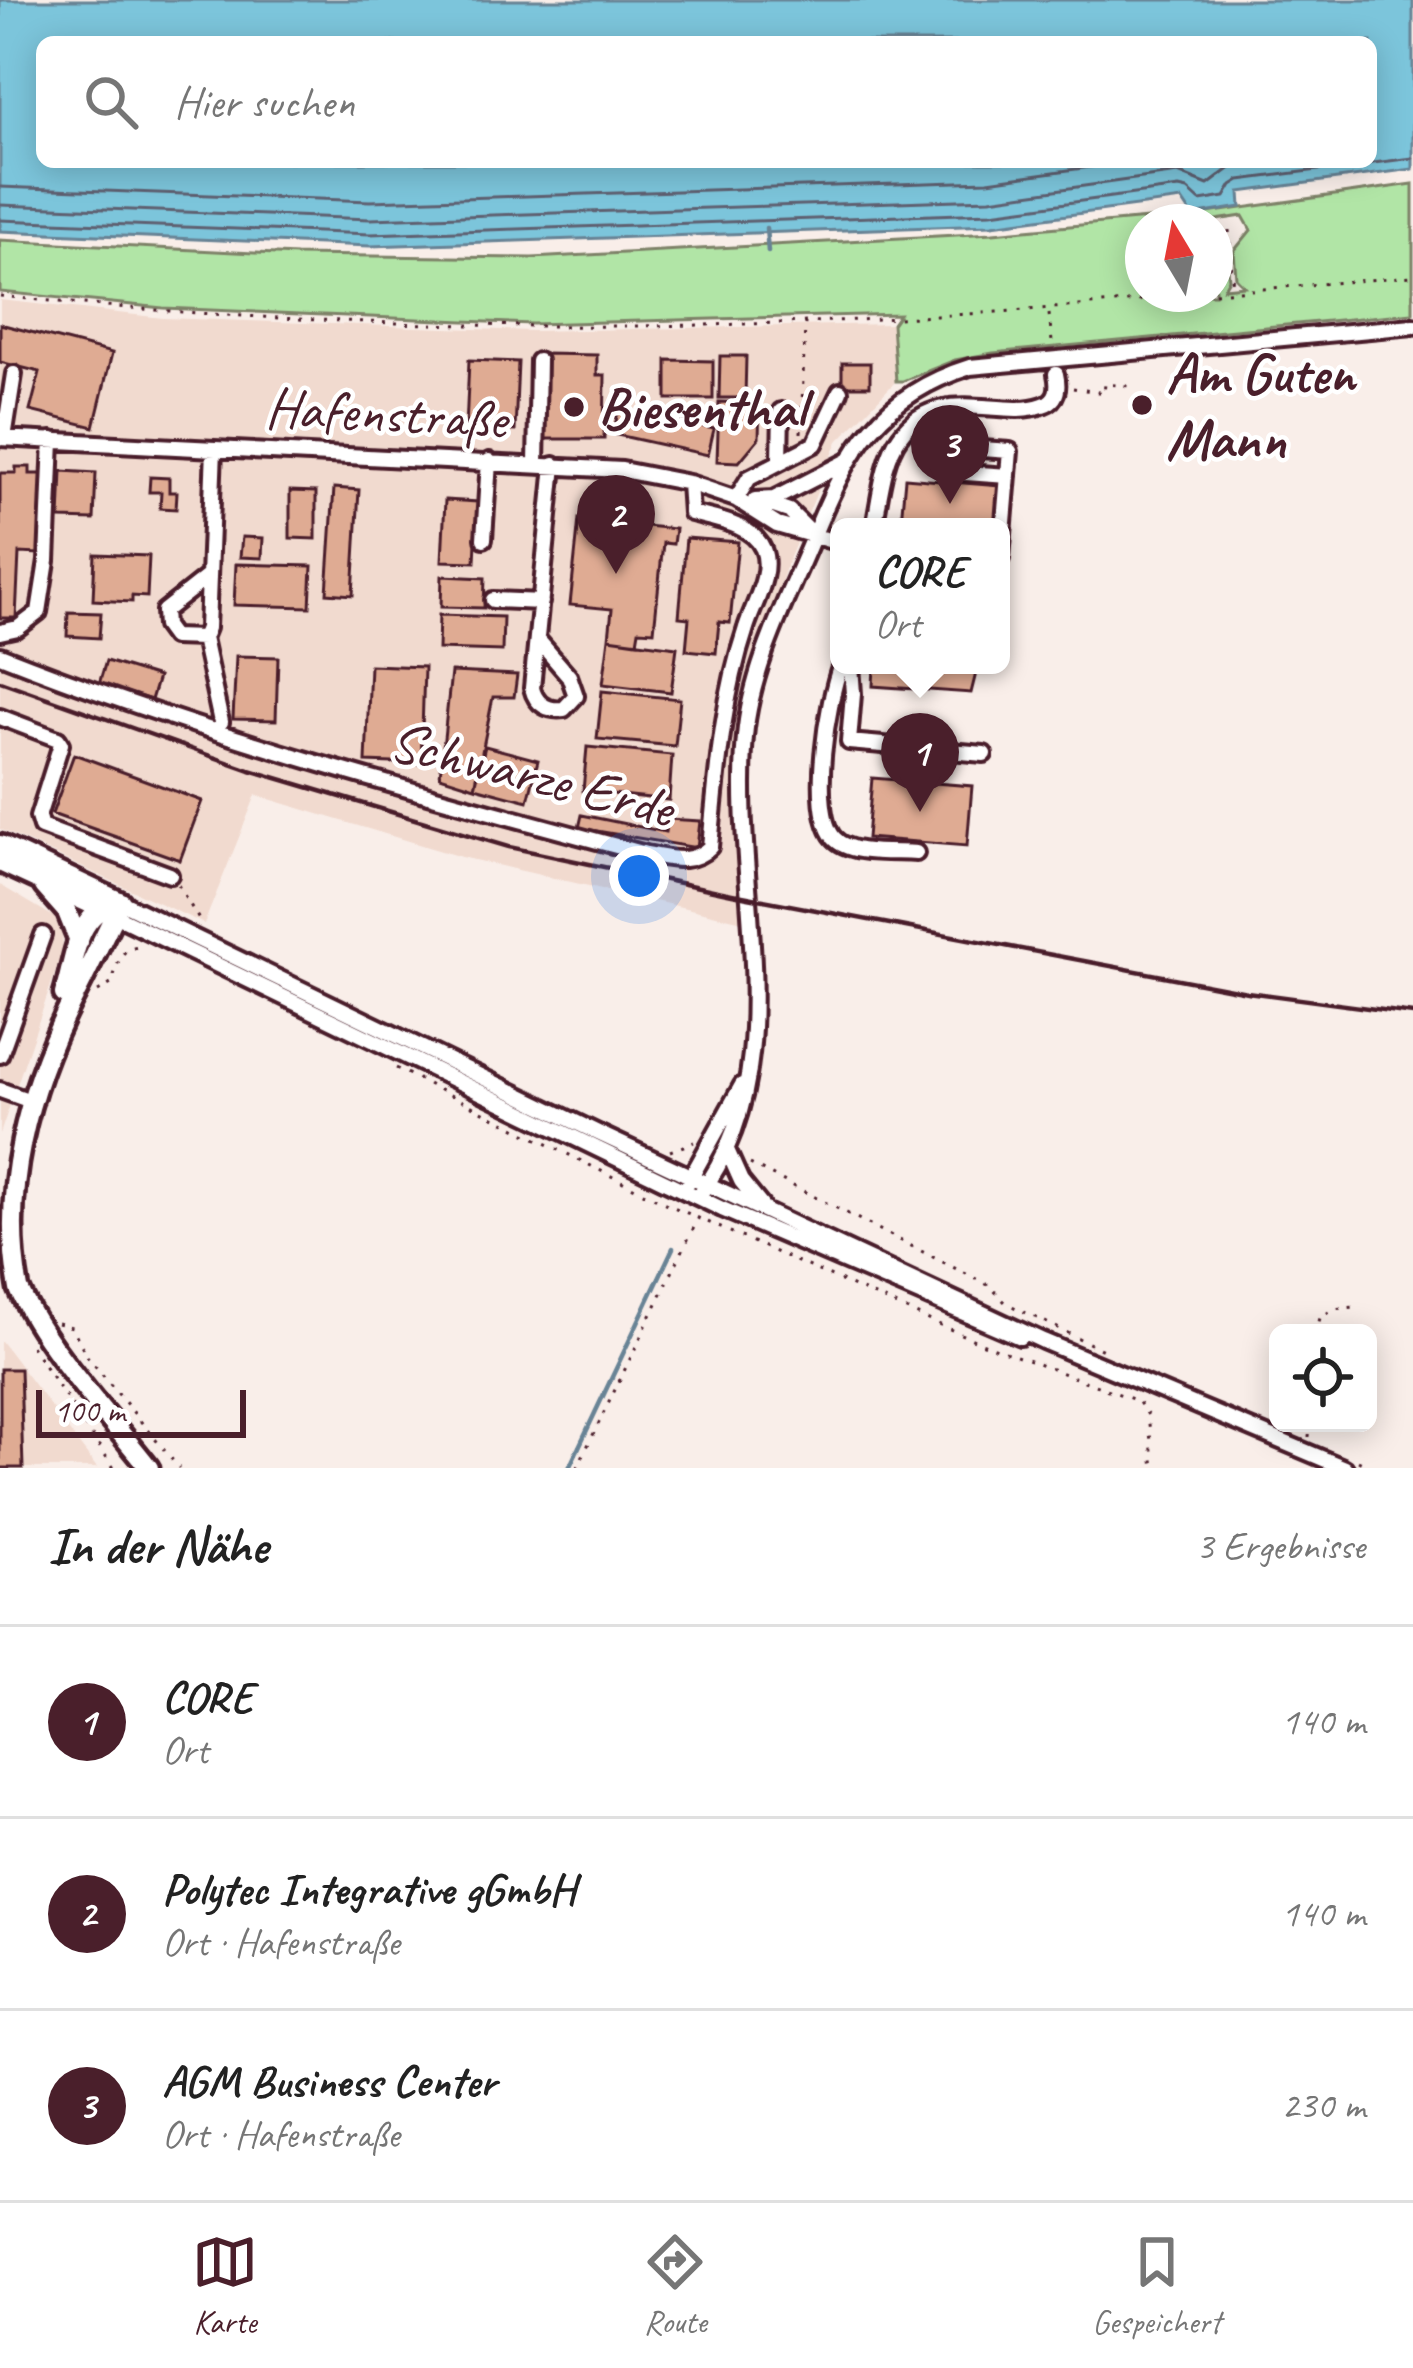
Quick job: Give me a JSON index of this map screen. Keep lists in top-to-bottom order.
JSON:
{
  "streets": {
    "street": ["Hafenstraße", "Schwarze Erde"]
  },
  "crossings": [
    ["Hafenstraße", "Schwarze Erde"]
  ],
  "places": ["Am Guten Mann", "Biesenthal"],
  "scale_bar": "100 m",
  "north": "top",
  "page": {
    "search": "Hier suchen",
    "pins": ["3", "2", "1"],
    "popup": ["CORE", "Ort"],
    "scale": "100 m",
    "heading": ["In der Nähe", "3 Ergebnisse"],
    "list": [
      {
        "mark": "1",
        "name": "CORE",
        "note": "Ort",
        "value": "140 m"
      },
      {
        "mark": "2",
        "name": "Polytec Integrative gGmbH",
        "note": "Ort · Hafenstraße",
        "value": "140 m"
      },
      {
        "mark": "3",
        "name": "AGM Business Center",
        "note": "Ort · Hafenstraße",
        "value": "230 m"
      }
    ],
    "nav": ["Karte", "Route", "Gespeichert"]
  }
}
